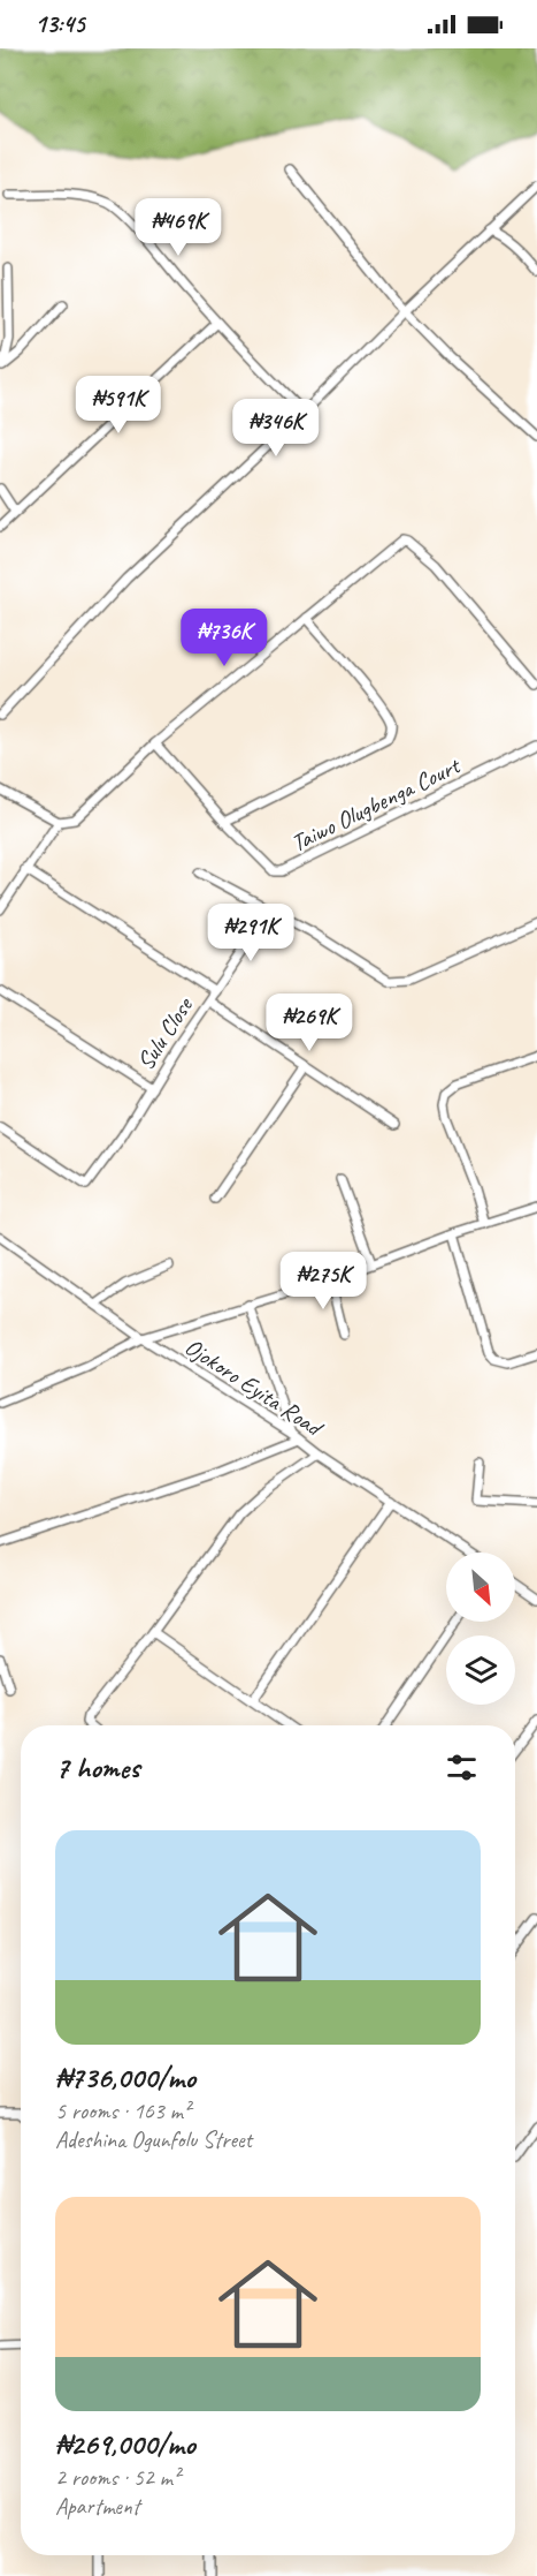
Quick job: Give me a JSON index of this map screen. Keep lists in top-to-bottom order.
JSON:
{
  "streets": {
    "street": ["Taiwo Olugbenga Court", "Sulu Close", "Ojokoro Eyita Road"]
  },
  "north": "bottom right",
  "page": {
    "status": "13:45",
    "price": [
      "₦469K",
      "₦591K",
      "₦346K",
      "₦736K",
      "₦291K",
      "₦269K",
      "₦275K"
    ],
    "heading": "7 homes",
    "list": [
      {
        "name": "₦736,000/mo",
        "note": "5 rooms · 163 m² · Adeshina Ogunfolu Street"
      },
      {
        "name": "₦269,000/mo",
        "note": "2 rooms · 52 m² · Apartment"
      }
    ]
  }
}
